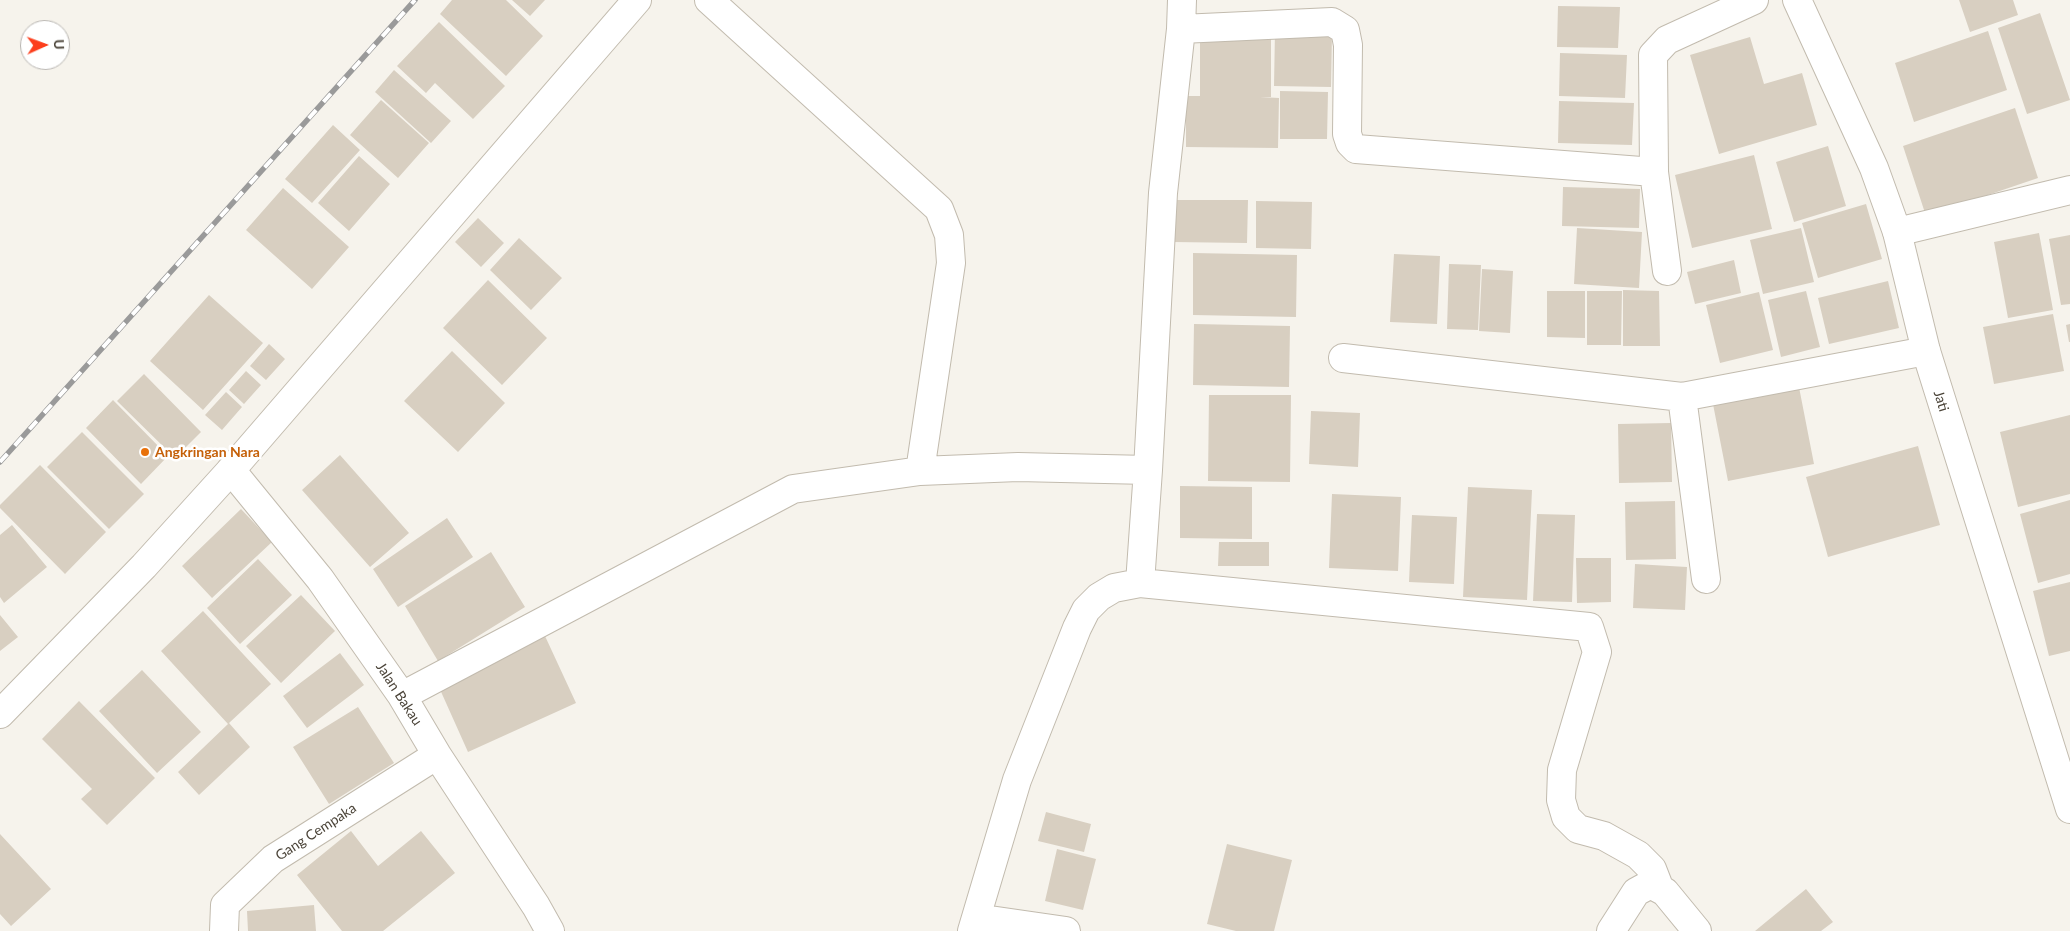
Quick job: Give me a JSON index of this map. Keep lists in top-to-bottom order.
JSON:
{
  "streets": {
    "street": ["Jati", "Jalan Bakau", "Gang Cempaka"]
  },
  "crossings": [
    ["Jalan Bakau", "Gang Cempaka"]
  ],
  "places": ["Angkringan Nara"],
  "north": "right"
}
